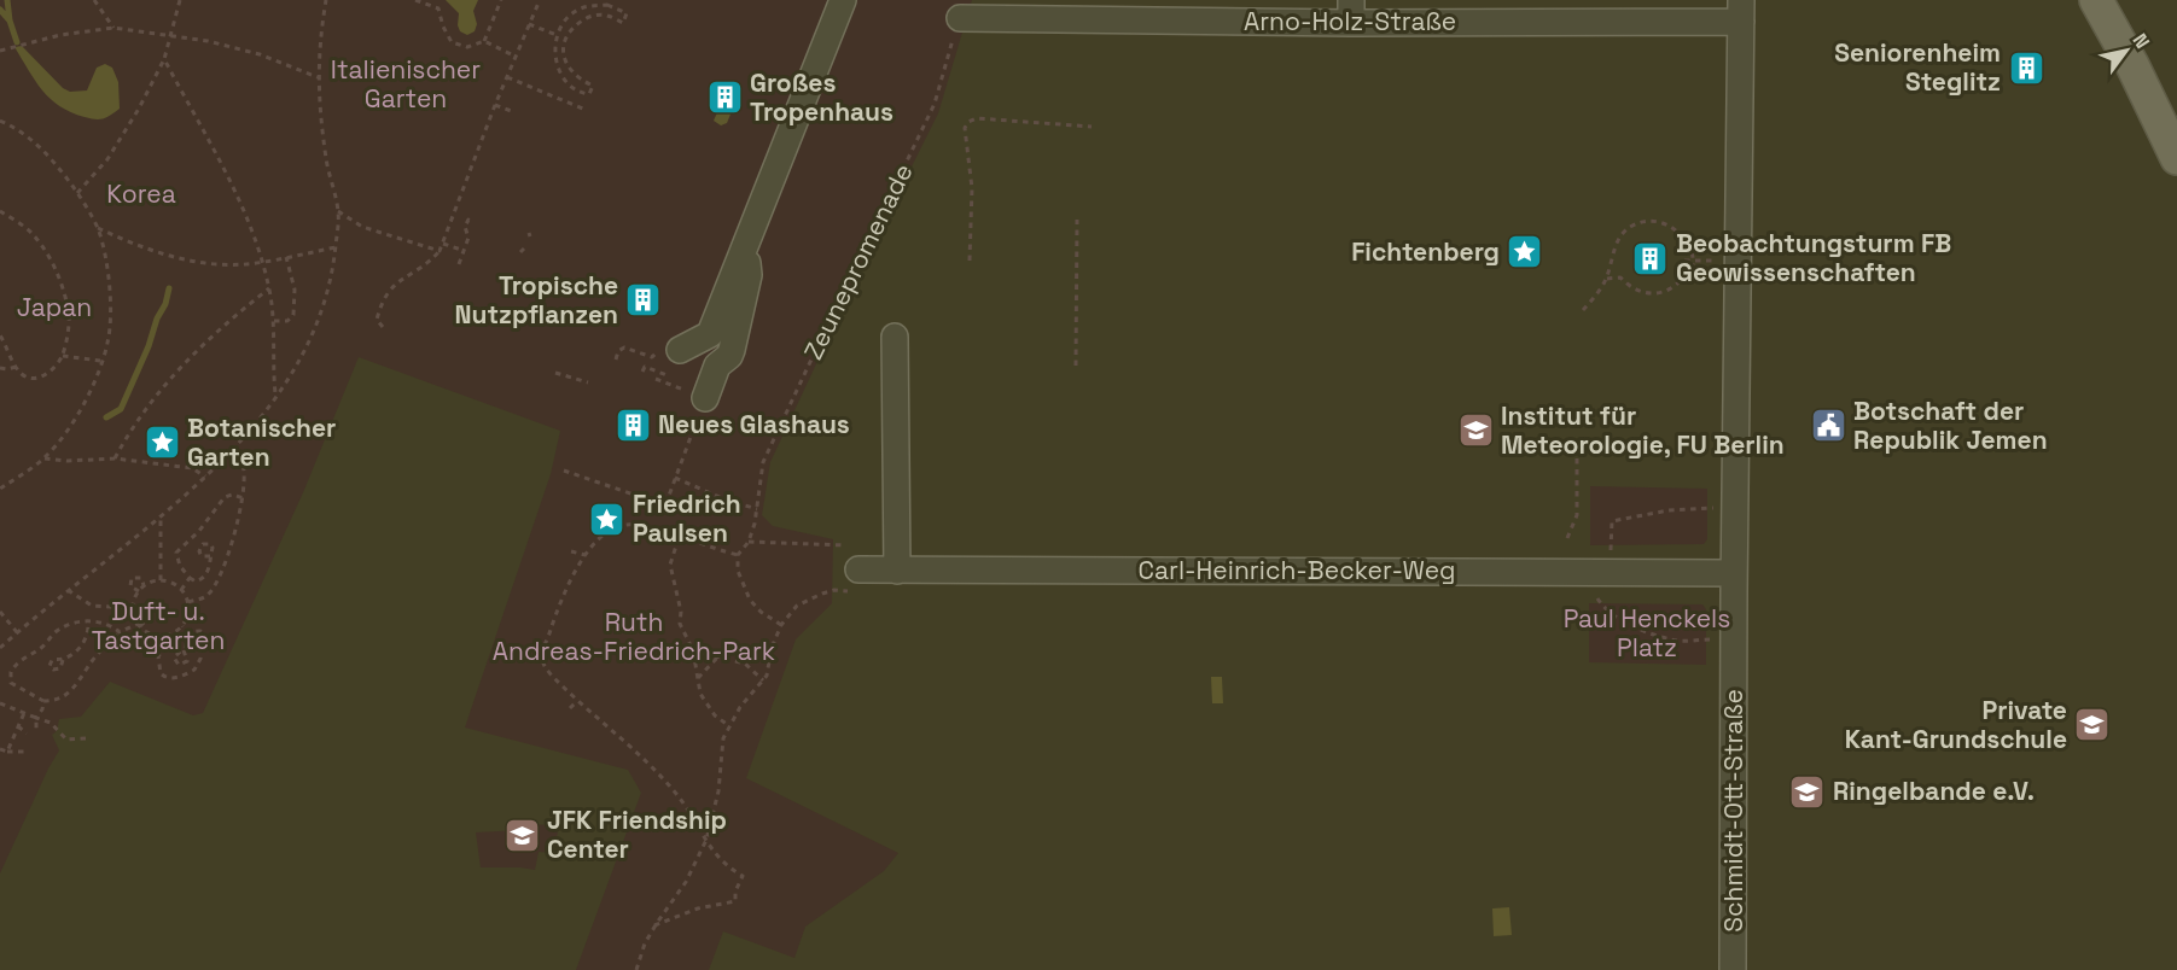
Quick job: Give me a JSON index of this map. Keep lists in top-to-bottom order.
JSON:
{
  "streets": {
    "street": ["Arno-Holz-Straße", "Carl-Heinrich-Becker-Weg", "Schmidt-Ott-Straße"],
    "path": ["Zeunepromenade"]
  },
  "crossings": [
    ["Arno-Holz-Straße", "Zeunepromenade"],
    ["Arno-Holz-Straße", "Schmidt-Ott-Straße"],
    ["Carl-Heinrich-Becker-Weg", "Schmidt-Ott-Straße"]
  ],
  "parks": [
    "Italienischer Garten",
    "Korea",
    "Japan",
    "Duft- u. Tastgarten",
    "Paul Henckels Platz",
    "Ruth Andreas-Friedrich-Park"
  ],
  "places": {
    "building": [
      "Seniorenheim Steglitz",
      "Großes Tropenhaus",
      "Beobachtungsturm FB Geowissenschaften",
      "Tropische Nutzpflanzen",
      "Neues Glashaus"
    ],
    "place": ["Fichtenberg", "Botanischer Garten", "Friedrich Paulsen"],
    "public building": ["Botschaft der Republik Jemen"],
    "school or university": [
      "Institut für Meteorologie, FU Berlin",
      "Private Kant-Grundschule",
      "Ringelbande e.V.",
      "JFK Friendship Center"
    ]
  },
  "north": "top right"
}
